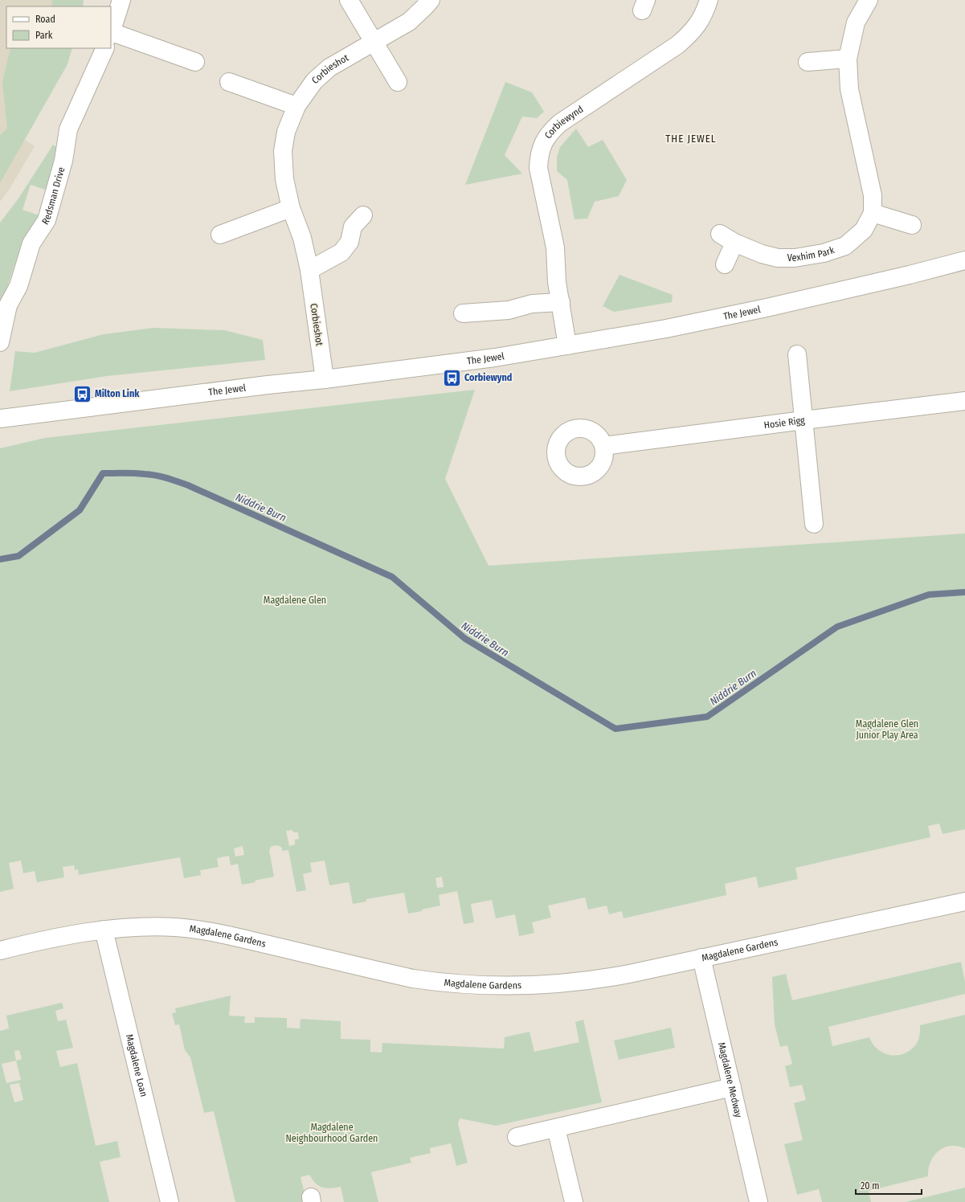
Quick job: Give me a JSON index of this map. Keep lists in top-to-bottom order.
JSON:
{
  "streets": {
    "street": [
      "Corbieshot",
      "Corbiewynd",
      "Redsman Drive",
      "Vexhim Park",
      "The Jewel",
      "Hosie Rigg",
      "Magdalene Gardens",
      "Magdalene Loan",
      "Magdalene Medway"
    ]
  },
  "crossings": [
    ["Corbieshot", "The Jewel"],
    ["Corbiewynd", "The Jewel"],
    ["Magdalene Gardens", "Magdalene Loan"],
    ["Magdalene Gardens", "Magdalene Medway"]
  ],
  "districts": ["THE JEWEL"],
  "water": ["Niddrie Burn"],
  "parks": ["Magdalene Glen", "Magdalene Glen Junior Play Area", "Magdalene Neighbourhood Garden"],
  "places": {
    "bus stop": ["Corbiewynd", "Milton Link"]
  },
  "legend": ["Road", "Park"],
  "scale_bar": "20 m"
}
